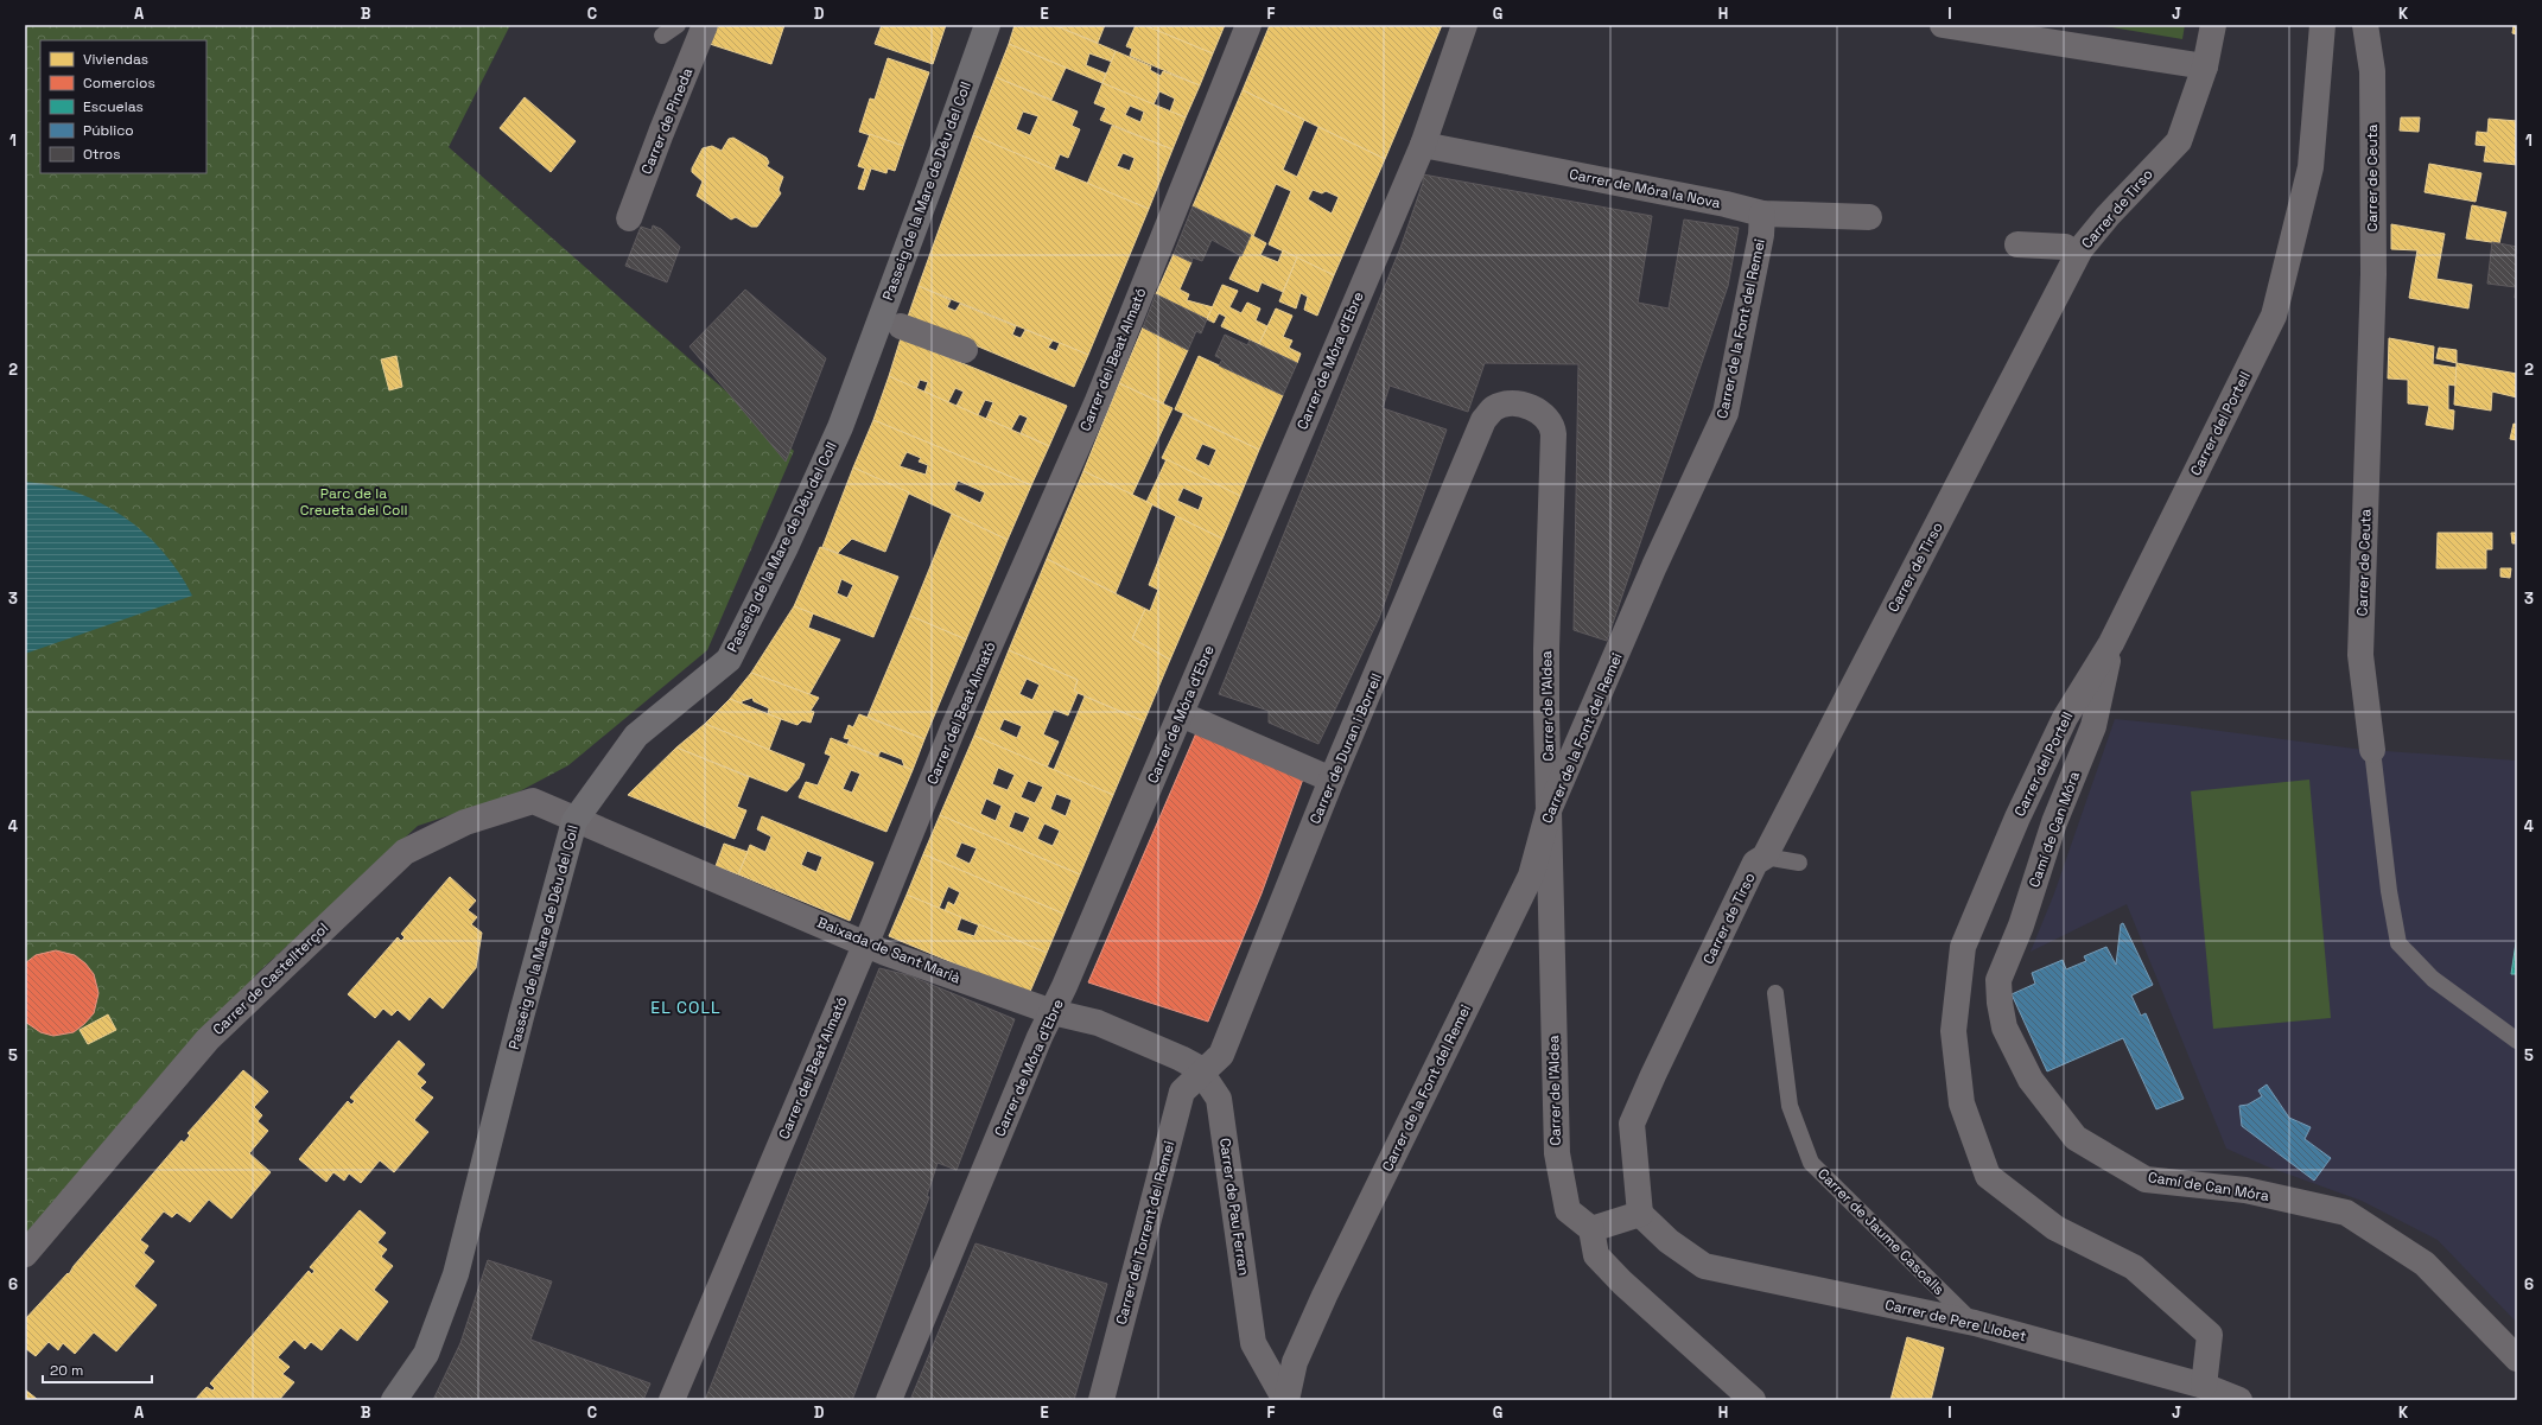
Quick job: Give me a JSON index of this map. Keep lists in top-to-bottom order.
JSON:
{
  "streets": {
    "street": [
      "Carrer de Pineda",
      "Carrer de Ceuta",
      "Carrer de Móra la Nova",
      "Passeig de la Mare de Déu del Coll",
      "Carrer de Tirso",
      "Carrer de la Font del Remei",
      "Carrer del Beat Almató",
      "Carrer de Móra d'Ebre",
      "Carrer del Portell",
      "Carrer de l'Aldea",
      "Carrer de Duran i Borrell",
      "Camí de Can Móra",
      "Baixada de Sant Marià",
      "Carrer de Castellterçol",
      "Carrer de Pau Ferran",
      "Carrer del Torrent del Remei",
      "Carrer de Pere Llobet"
    ],
    "lane": ["Carrer de Jaume Cascalls"]
  },
  "crossings": [
    ["Carrer de Móra la Nova", "Carrer de la Font del Remei"],
    ["Carrer de Móra la Nova", "Carrer de Móra d'Ebre"],
    ["Passeig de la Mare de Déu del Coll", "Baixada de Sant Marià"],
    ["Passeig de la Mare de Déu del Coll", "Carrer de Castellterçol"],
    ["Carrer de Tirso", "Carrer de Pere Llobet"],
    ["Carrer de la Font del Remei", "Carrer de l'Aldea"],
    ["Carrer de la Font del Remei", "Carrer de Pau Ferran"],
    ["Carrer del Beat Almató", "Baixada de Sant Marià"],
    ["Carrer de Móra d'Ebre", "Baixada de Sant Marià"],
    ["Carrer del Portell", "Camí de Can Móra"],
    ["Carrer del Portell", "Carrer de Pere Llobet"],
    ["Carrer de l'Aldea", "Carrer de Duran i Borrell"],
    ["Carrer de Duran i Borrell", "Baixada de Sant Marià"],
    ["Carrer de Duran i Borrell", "Carrer de Pau Ferran"],
    ["Carrer de Duran i Borrell", "Carrer del Torrent del Remei"],
    ["Baixada de Sant Marià", "Carrer de Castellterçol"],
    ["Baixada de Sant Marià", "Carrer de Pau Ferran"],
    ["Baixada de Sant Marià", "Carrer del Torrent del Remei"],
    ["Carrer de Pau Ferran", "Carrer del Torrent del Remei"],
    ["Carrer de Jaume Cascalls", "Carrer de Pere Llobet"]
  ],
  "districts": ["EL COLL"],
  "parks": ["Parc de la Creueta del Coll"],
  "legend": [
    "Viviendas",
    "Comercios",
    "Escuelas",
    "Público",
    "Otros"
  ],
  "scale_bar": "20 m",
  "grid": {
    "columns": [
      "A",
      "B",
      "C",
      "D",
      "E",
      "F",
      "G",
      "H",
      "I",
      "J",
      "K"
    ],
    "rows": [
      "1",
      "2",
      "3",
      "4",
      "5",
      "6"
    ]
  }
}
